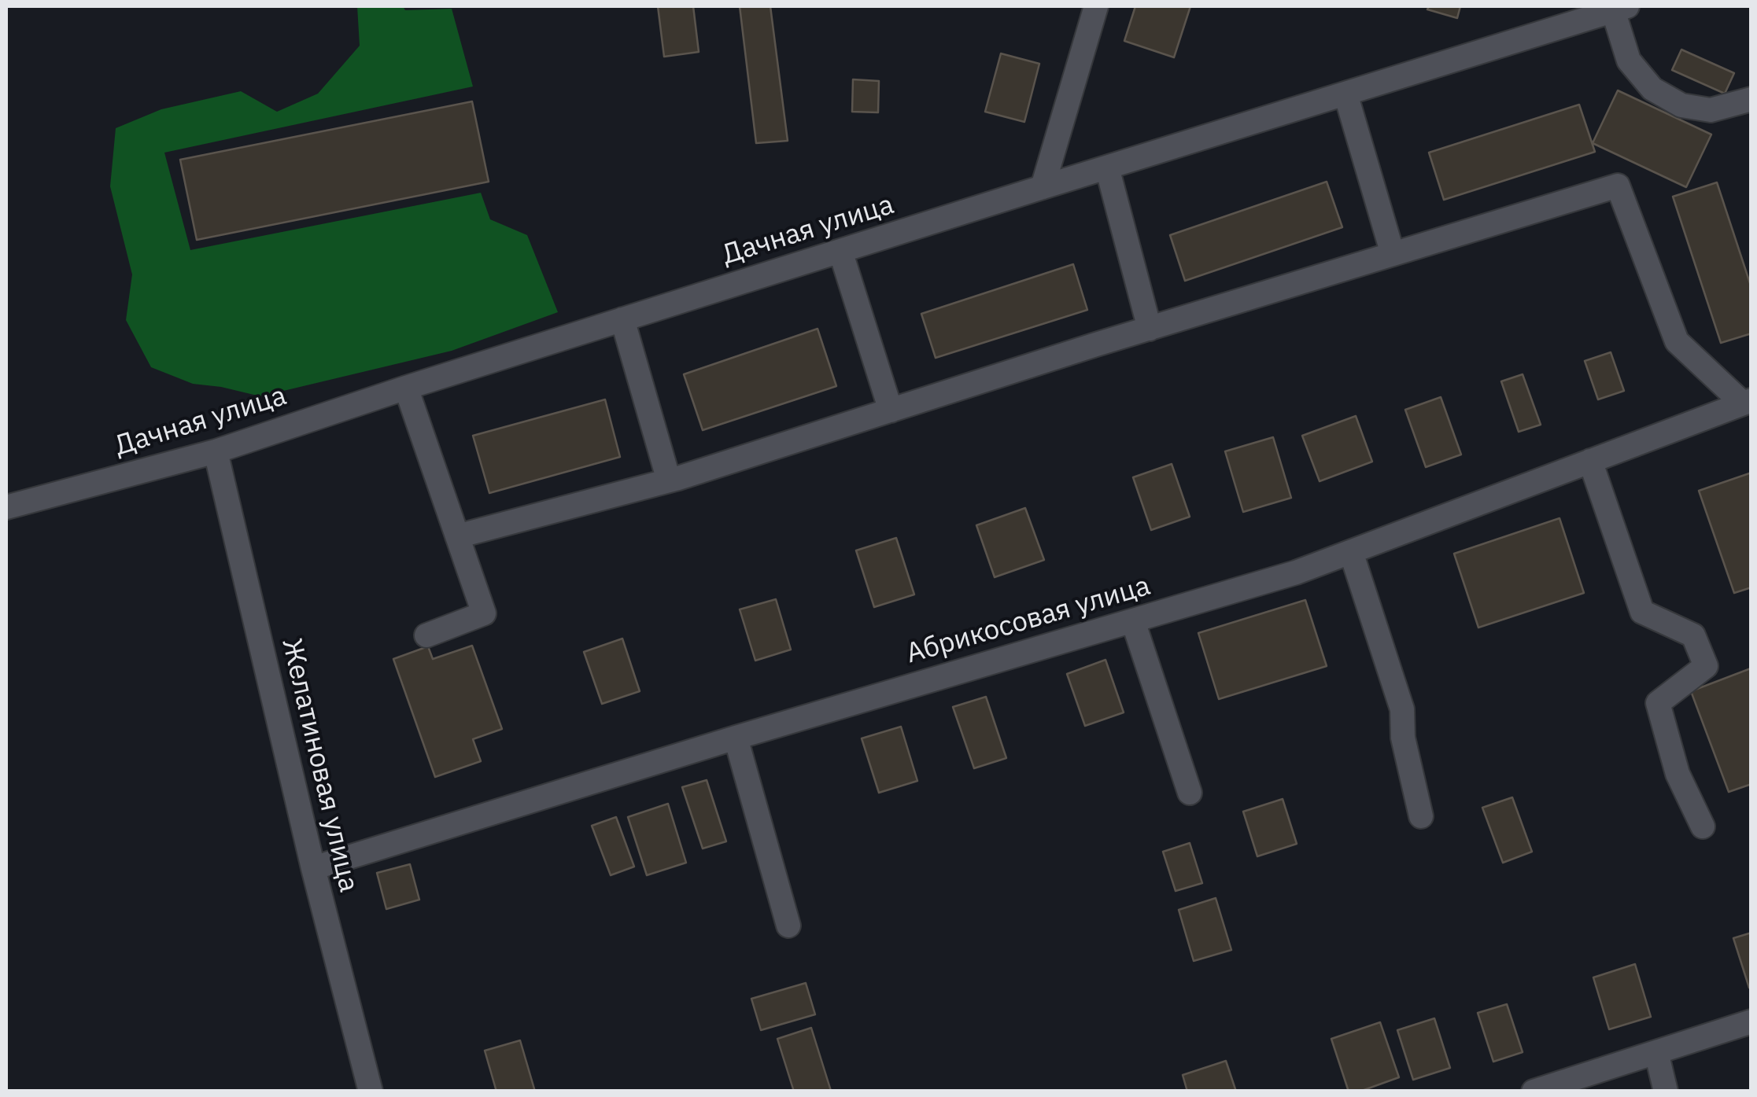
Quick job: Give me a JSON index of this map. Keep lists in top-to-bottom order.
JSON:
{
  "streets": {
    "street": ["Дачная улица", "Абрикосовая улица", "Желатиновая улица"]
  },
  "crossings": [
    ["Дачная улица", "Желатиновая улица"],
    ["Абрикосовая улица", "Желатиновая улица"]
  ]
}
